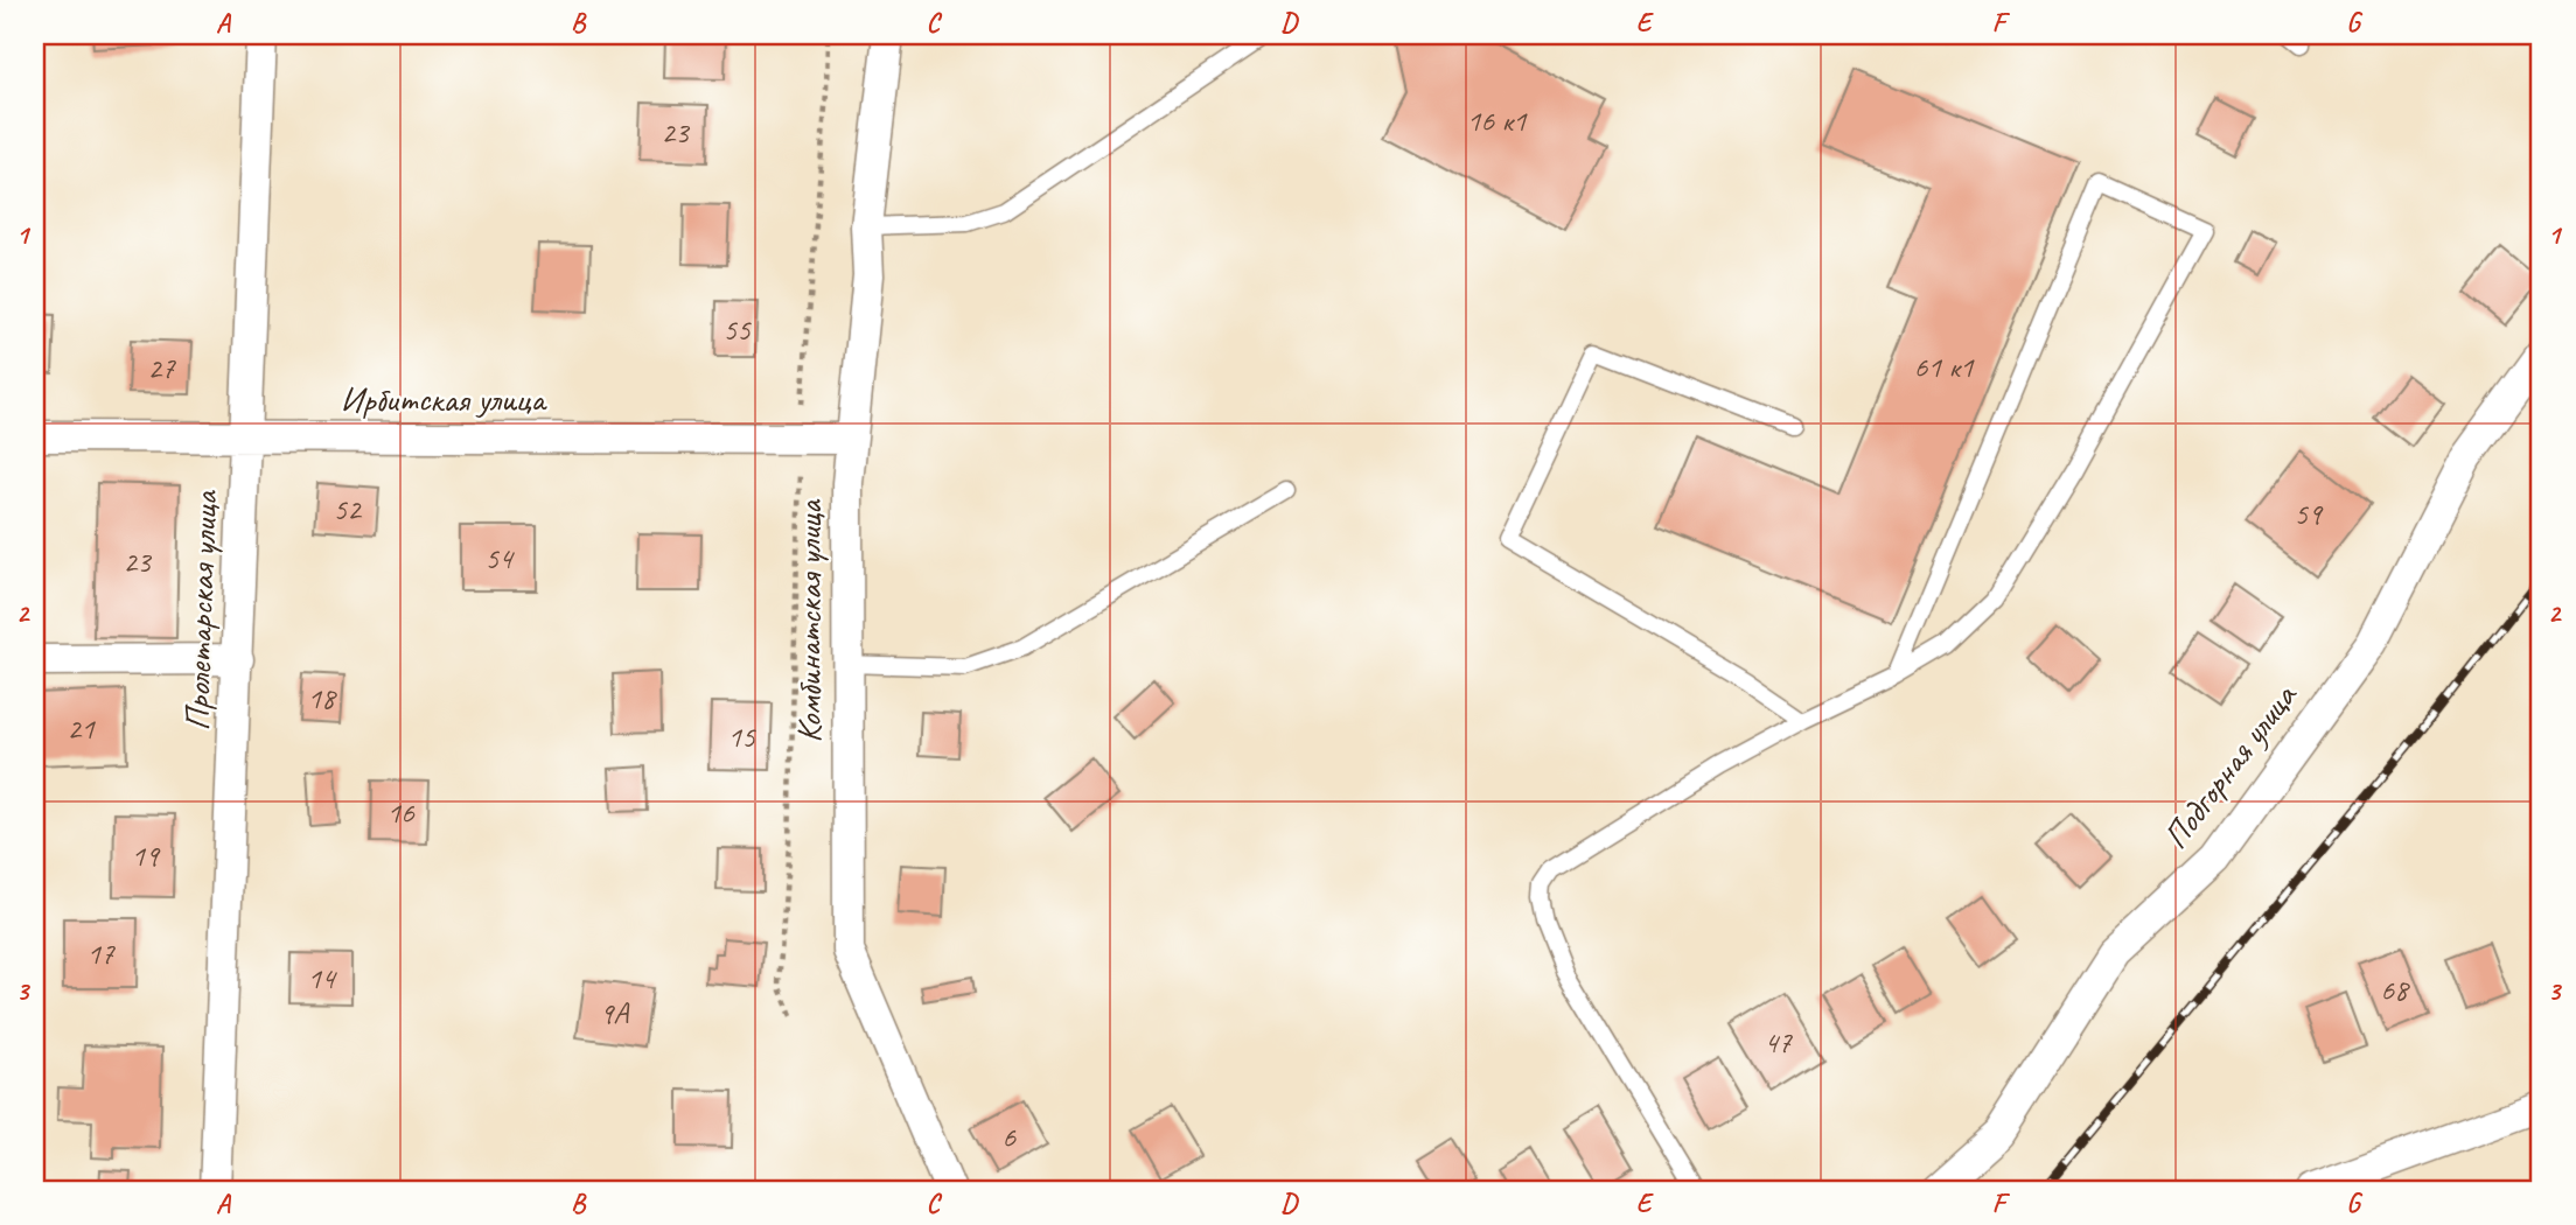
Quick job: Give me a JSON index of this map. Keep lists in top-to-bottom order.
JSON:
{
  "streets": {
    "street": [
      "Ирбитская улица",
      "Пролетарская улица",
      "Комбинатская улица",
      "Подгорная улица"
    ]
  },
  "crossings": [
    ["Ирбитская улица", "Пролетарская улица"],
    ["Ирбитская улица", "Комбинатская улица"]
  ],
  "house_numbers": [
    "16 к1",
    "23",
    "55",
    "61 к1",
    "27",
    "52",
    "59",
    "54",
    "23",
    "18",
    "21",
    "15",
    "16",
    "19",
    "17",
    "14",
    "68",
    "9А",
    "47",
    "6"
  ],
  "grid": {
    "columns": [
      "A",
      "B",
      "C",
      "D",
      "E",
      "F",
      "G"
    ],
    "rows": ["1", "2", "3"]
  }
}
